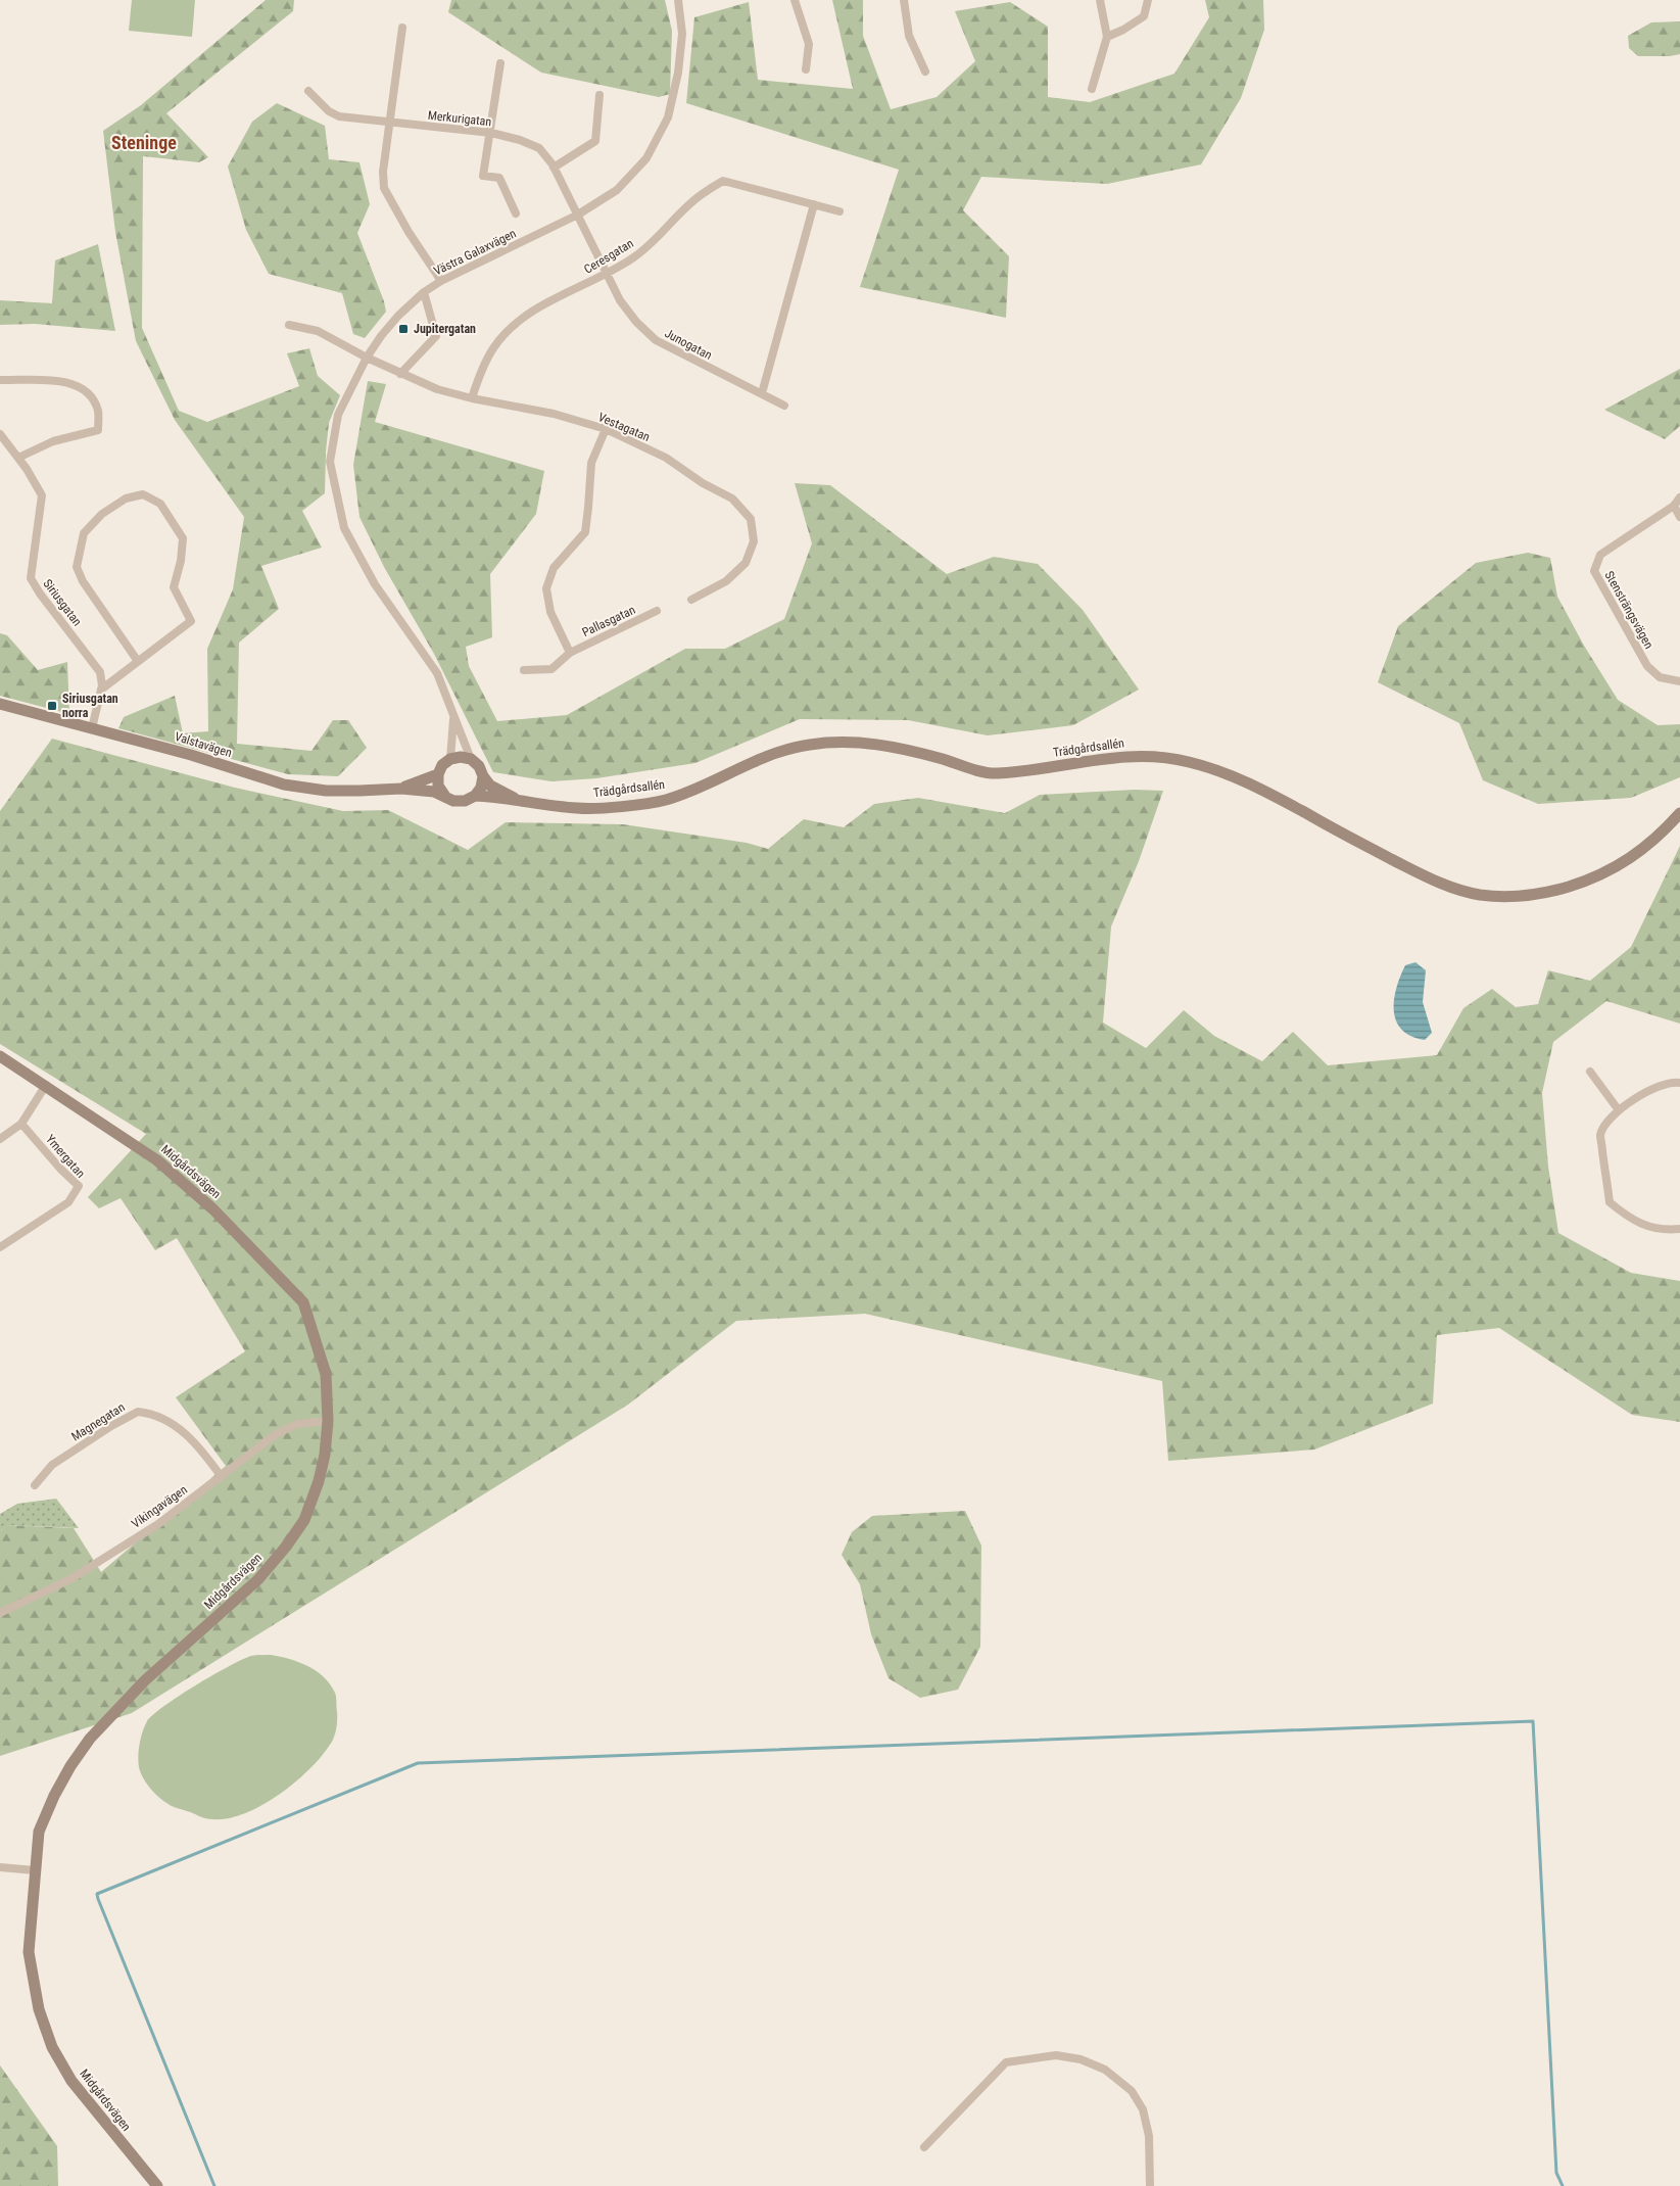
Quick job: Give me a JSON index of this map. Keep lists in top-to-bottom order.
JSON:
{
  "streets": {
    "street": [
      "Merkurigatan",
      "Västra Galaxvägen",
      "Ceresgatan",
      "Junogatan",
      "Vestagatan",
      "Siriusgatan",
      "Stensträngsvägen",
      "Pallasgatan",
      "Valstavägen",
      "Trädgårdsallén",
      "Ymergatan",
      "Midgårdsvägen",
      "Magnegatan",
      "Vikingavägen"
    ]
  },
  "crossings": [
    ["Merkurigatan", "Västra Galaxvägen"],
    ["Merkurigatan", "Junogatan"],
    ["Västra Galaxvägen", "Junogatan"],
    ["Västra Galaxvägen", "Vestagatan"],
    ["Västra Galaxvägen", "Valstavägen"],
    ["Västra Galaxvägen", "Trädgårdsallén"],
    ["Ceresgatan", "Junogatan"],
    ["Ceresgatan", "Vestagatan"],
    ["Siriusgatan", "Valstavägen"],
    ["Valstavägen", "Trädgårdsallén"],
    ["Midgårdsvägen", "Vikingavägen"],
    ["Magnegatan", "Vikingavägen"]
  ],
  "districts": ["Steninge"],
  "places": {
    "transit": ["Jupitergatan", "Siriusgatan norra"]
  }
}
